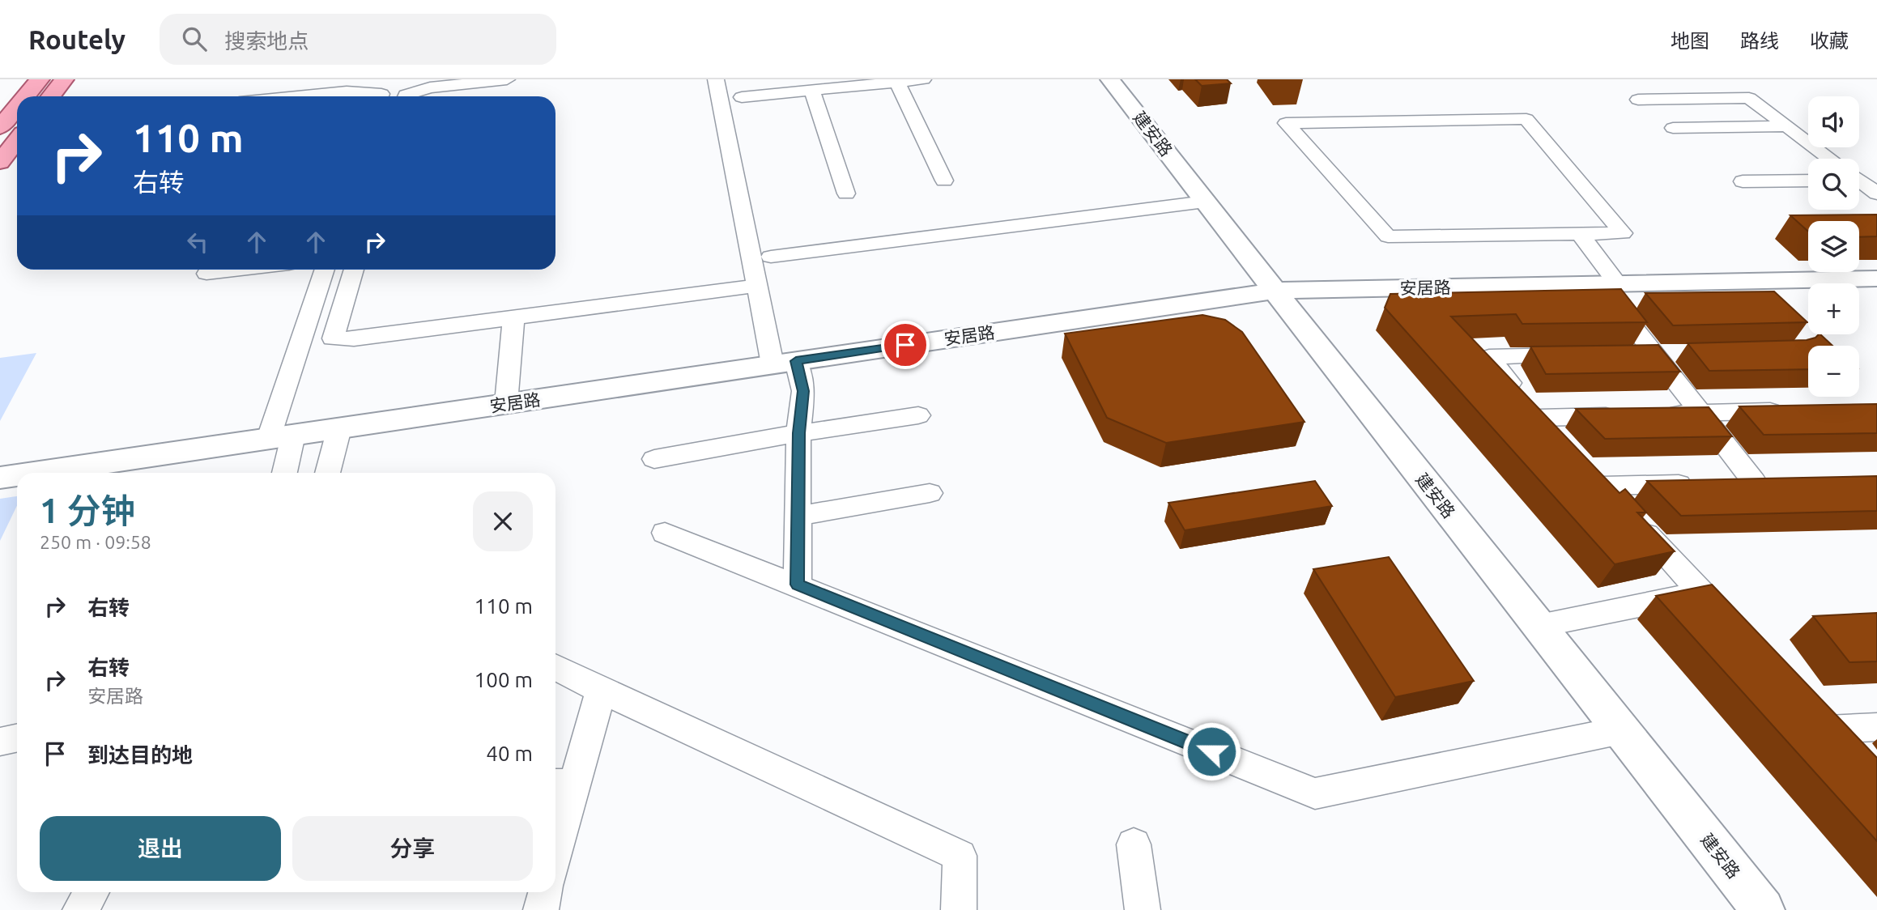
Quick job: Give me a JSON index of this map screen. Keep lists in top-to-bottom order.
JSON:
{
  "streets": {
    "street": ["建安路", "安居路"]
  },
  "crossings": [
    ["建安路", "安居路"]
  ],
  "page": {
    "header": "Routely",
    "search": "搜索地点",
    "nav": ["地图", "路线", "收藏"],
    "map_buttons": ["+", "−"],
    "turn": ["110 m", "右转"],
    "heading": ["1 分钟", "250 m · 09:58"],
    "list": [
      {
        "name": "右转",
        "value": "110 m"
      },
      {
        "name": "右转",
        "note": "安居路",
        "value": "100 m"
      },
      {
        "name": "到达目的地",
        "value": "40 m"
      }
    ],
    "buttons": ["退出", "分享"]
  }
}
